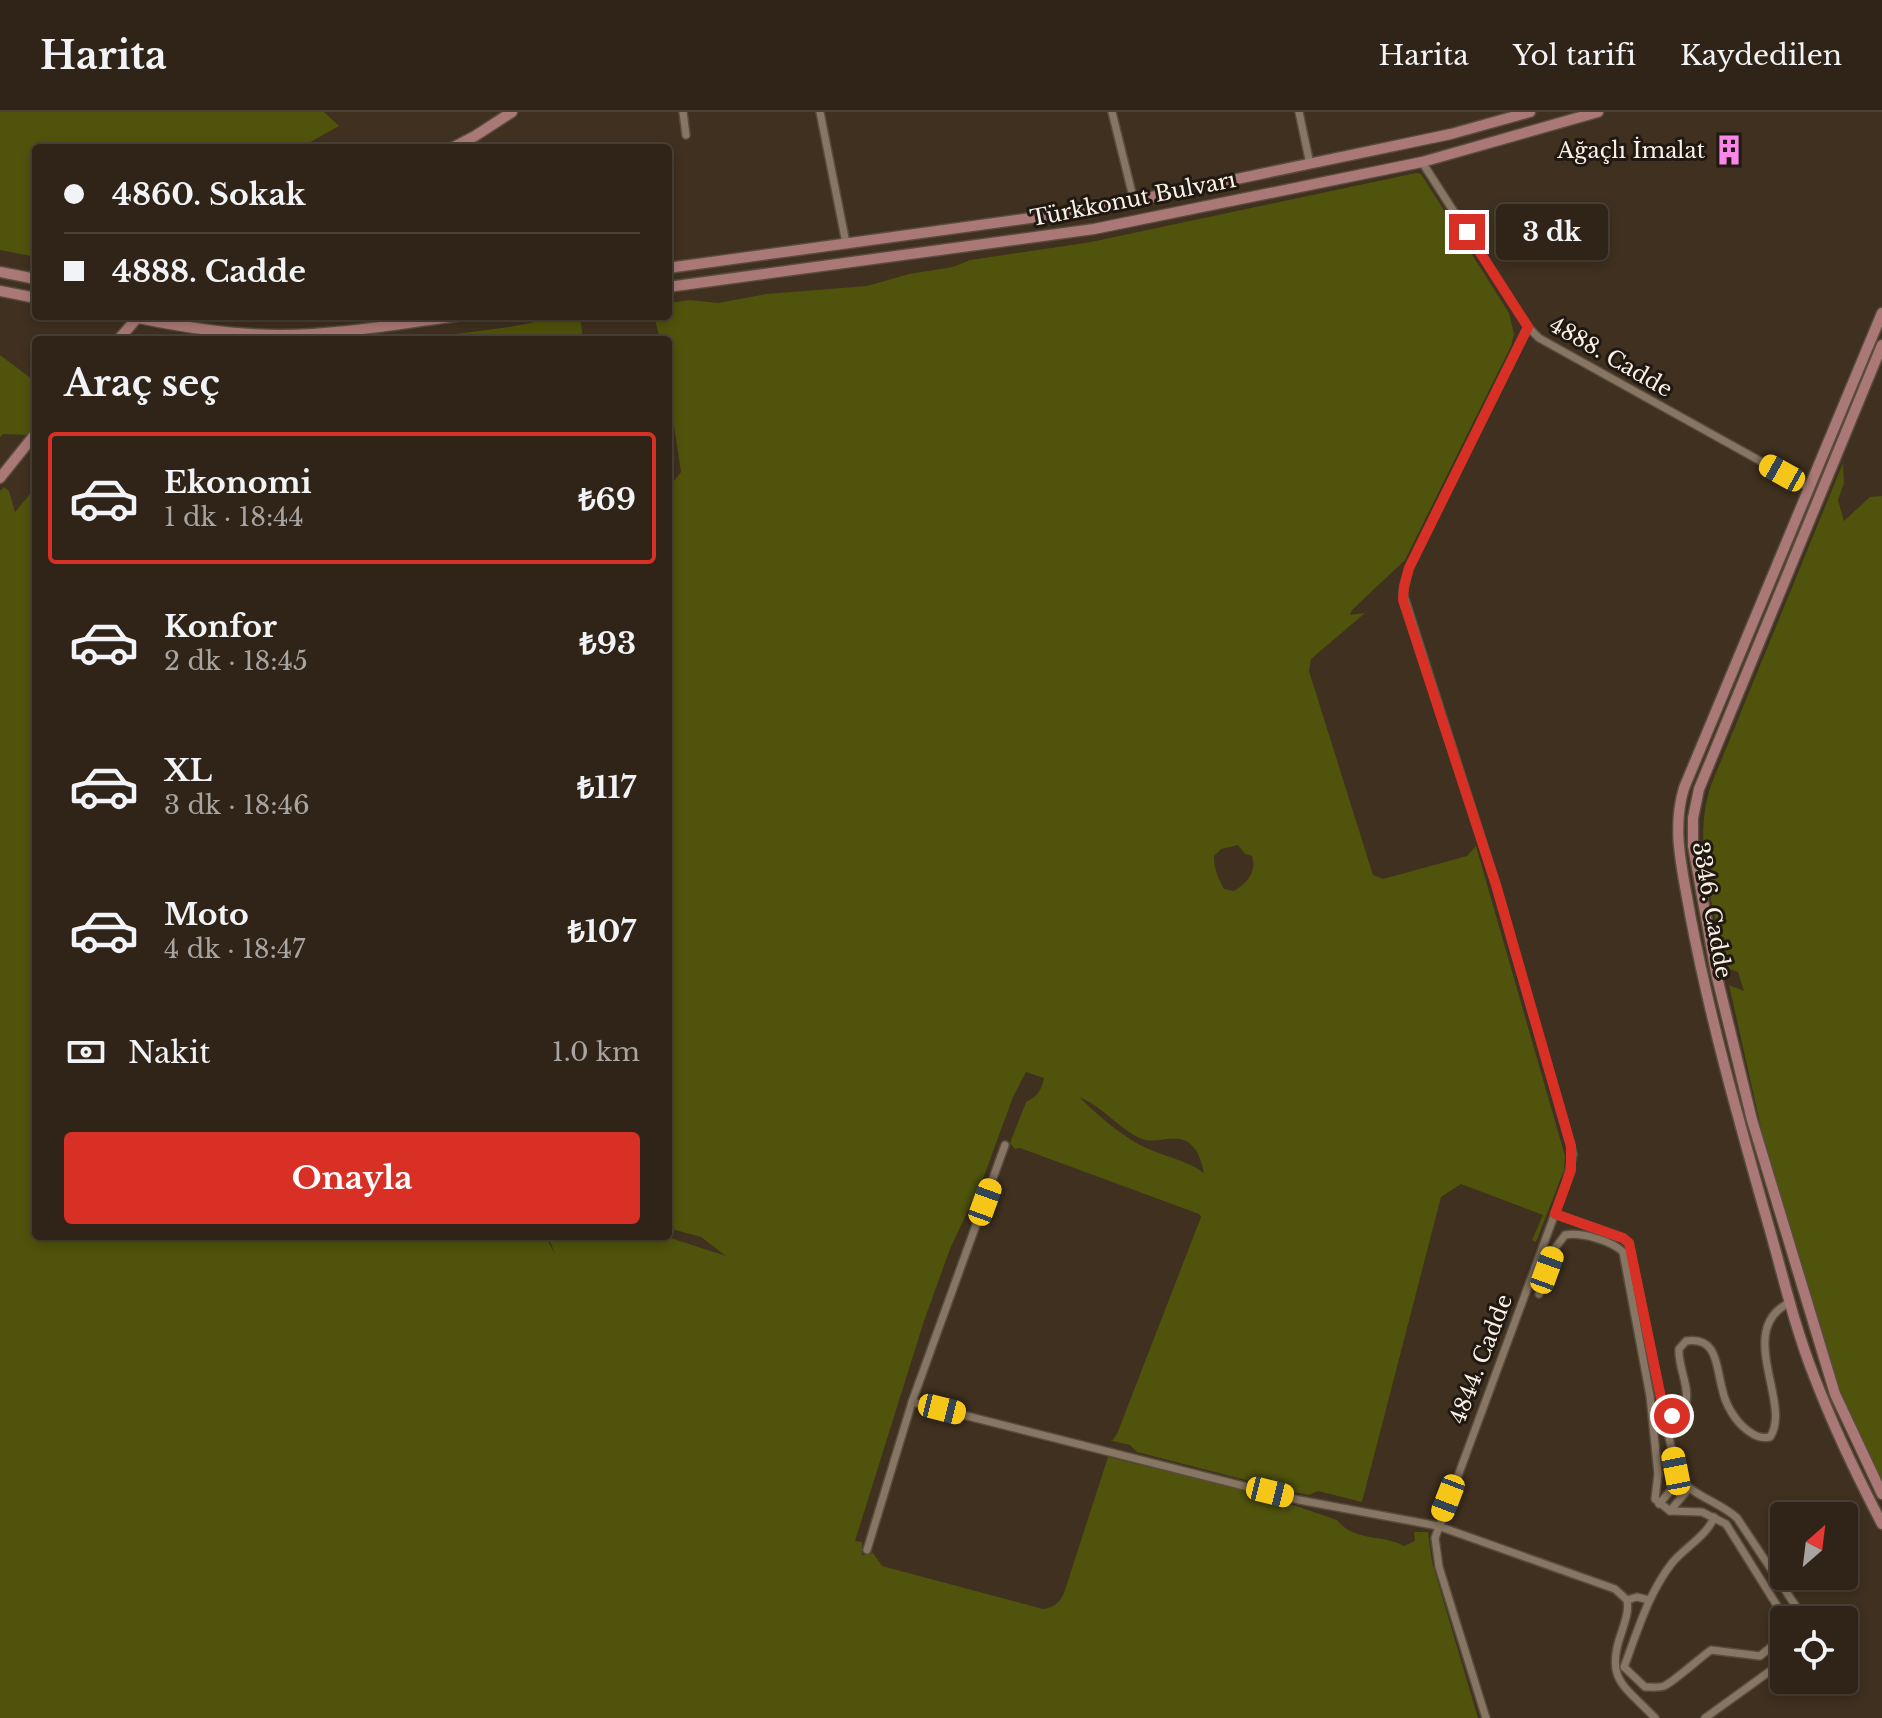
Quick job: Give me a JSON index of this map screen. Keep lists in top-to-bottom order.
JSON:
{
  "streets": {
    "street": [
      "Türkkonut Bulvarı",
      "4888. Cadde",
      "3346. Cadde",
      "4844. Cadde"
    ]
  },
  "crossings": [
    ["Türkkonut Bulvarı", "4888. Cadde"],
    ["4888. Cadde", "3346. Cadde"],
    ["4888. Cadde", "4844. Cadde"]
  ],
  "places": {
    "building": ["Ağaçlı İmalat"]
  },
  "north": "top right",
  "page": {
    "header": "Harita",
    "nav": ["Harita", "Yol tarifi", "Kaydedilen"],
    "banner": ["4860. Sokak", "4888. Cadde"],
    "bubble": "3 dk",
    "heading": "Araç seç",
    "list": [
      {
        "name": "Ekonomi",
        "note": "1 dk · 18:44",
        "value": "₺69"
      },
      {
        "name": "Konfor",
        "note": "2 dk · 18:45",
        "value": "₺93"
      },
      {
        "name": "XL",
        "note": "3 dk · 18:46",
        "value": "₺117"
      },
      {
        "name": "Moto",
        "note": "4 dk · 18:47",
        "value": "₺107"
      }
    ],
    "pay": ["Nakit", "1.0 km"],
    "buttons": "Onayla"
  }
}
